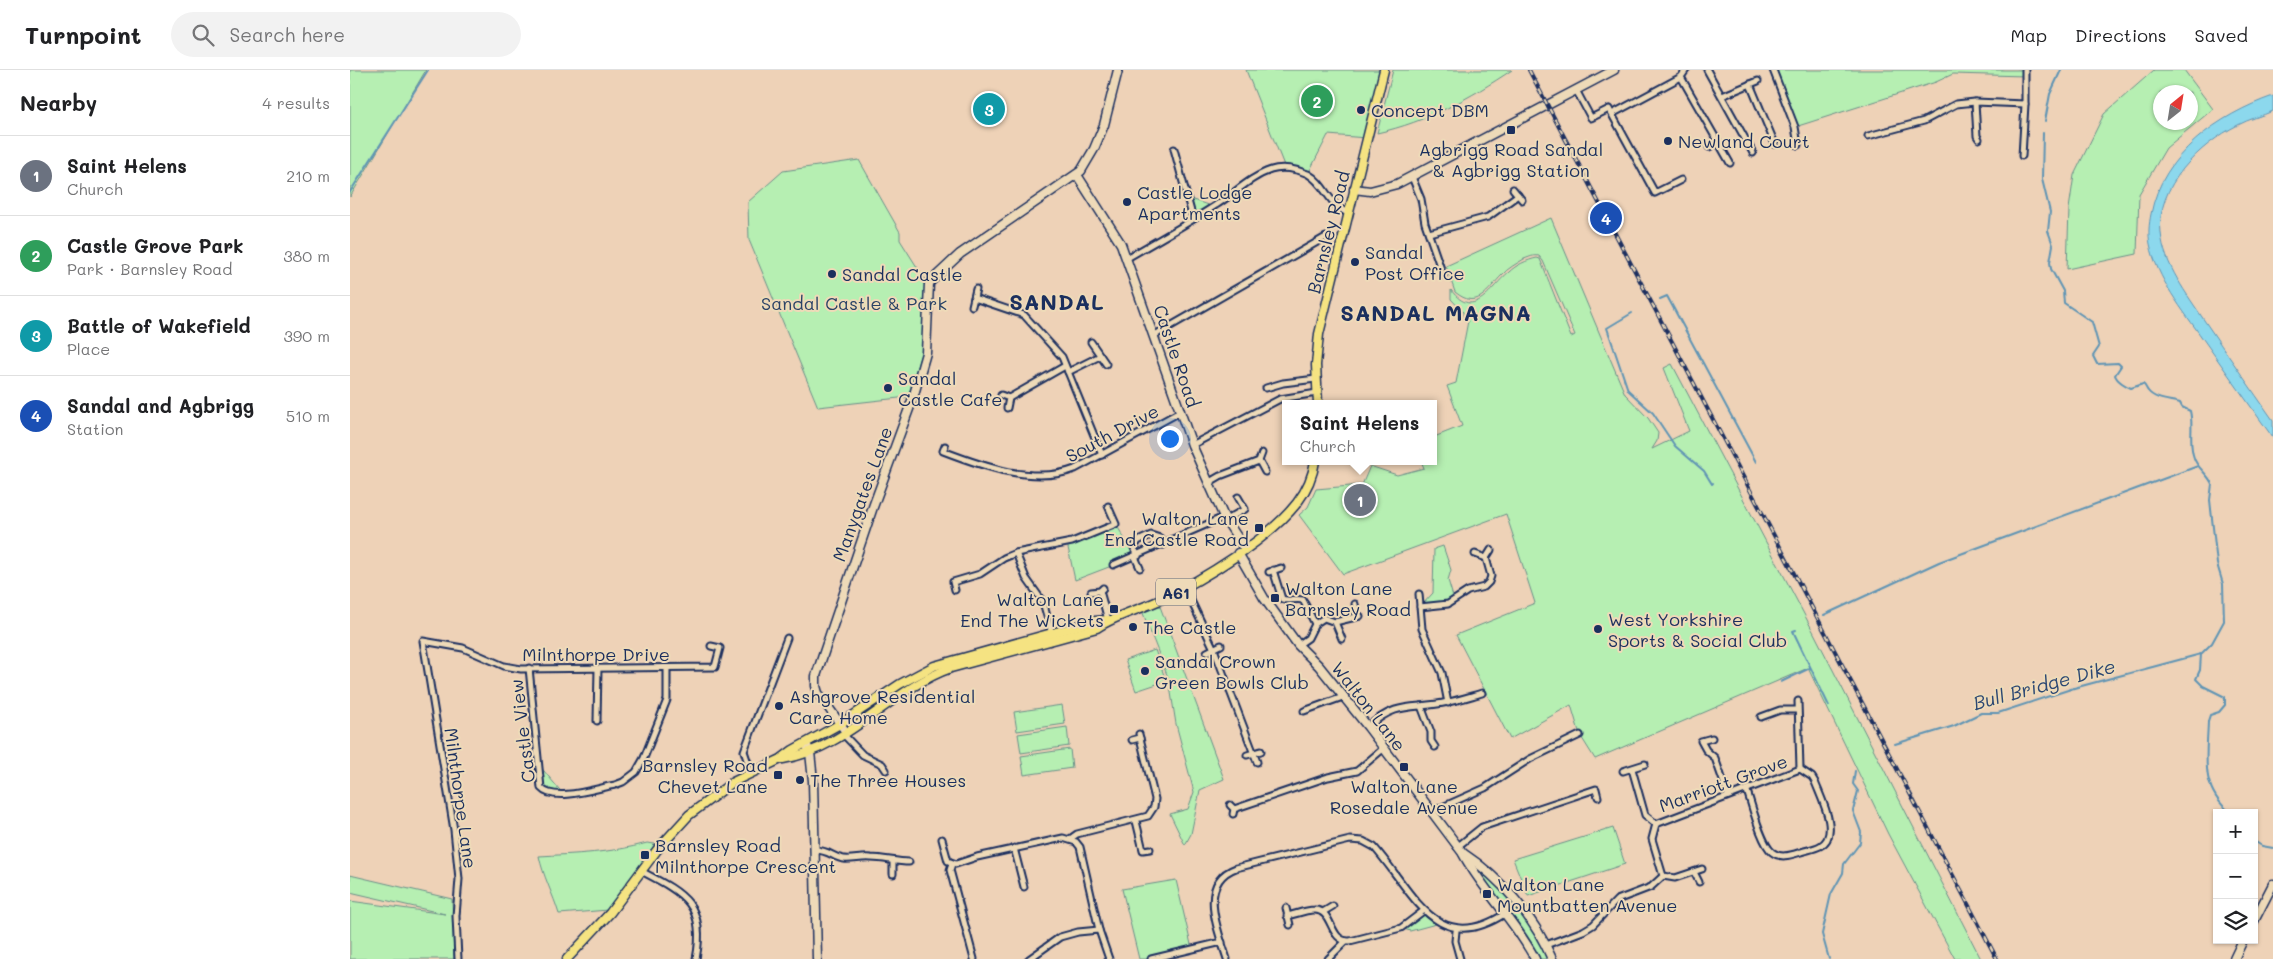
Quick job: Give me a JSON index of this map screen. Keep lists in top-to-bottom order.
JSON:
{
  "streets": {
    "main road": ["Barnsley Road", "A61"],
    "street": [
      "Castle Road",
      "South Drive",
      "Manygates Lane",
      "Milnthorpe Drive",
      "Walton Lane",
      "Castle View",
      "Marriott Grove",
      "Milnthorpe Lane"
    ]
  },
  "crossings": [
    ["Castle Road", "South Drive"],
    ["Castle Road", "Manygates Lane"],
    ["Castle Road", "A61"],
    ["Castle Road", "Walton Lane"],
    ["Manygates Lane", "A61"],
    ["A61", "Walton Lane"],
    ["Milnthorpe Drive", "Castle View"],
    ["Milnthorpe Drive", "Milnthorpe Lane"]
  ],
  "districts": ["SANDAL", "SANDAL MAGNA"],
  "water": ["Bull Bridge Dike"],
  "parks": ["Sandal Castle & Park"],
  "places": {
    "other": [
      "Concept DBM",
      "Newland Court",
      "Castle Lodge Apartments",
      "Sandal Post Office",
      "Sandal Castle",
      "Sandal Castle Cafe",
      "The Castle",
      "West Yorkshire Sports & Social Club",
      "Sandal Crown Green Bowls Club",
      "Ashgrove Residential Care Home",
      "The Three Houses"
    ],
    "transit": [
      "Agbrigg Road Sandal & Agbrigg Station",
      "Walton Lane End Castle Road",
      "Walton Lane Barnsley Road",
      "Walton Lane End The Wickets",
      "Walton Lane Rosedale Avenue",
      "Barnsley Road Chevet Lane",
      "Barnsley Road Milnthorpe Crescent",
      "Walton Lane Mountbatten Avenue"
    ]
  },
  "north": "top right",
  "page": {
    "header": "Turnpoint",
    "search": "Search here",
    "nav": ["Map", "Directions", "Saved"],
    "heading": ["Nearby", "4 results"],
    "pins": [
      "2",
      "3",
      "4",
      "1"
    ],
    "list": [
      {
        "mark": "1",
        "name": "Saint Helens",
        "note": "Church",
        "value": "210 m"
      },
      {
        "mark": "2",
        "name": "Castle Grove Park",
        "note": "Park · Barnsley Road",
        "value": "380 m"
      },
      {
        "mark": "3",
        "name": "Battle of Wakefield",
        "note": "Place",
        "value": "390 m"
      },
      {
        "mark": "4",
        "name": "Sandal and Agbrigg",
        "note": "Station",
        "value": "510 m"
      }
    ],
    "popup": ["Saint Helens", "Church"],
    "map_buttons": ["+", "−"]
  }
}
